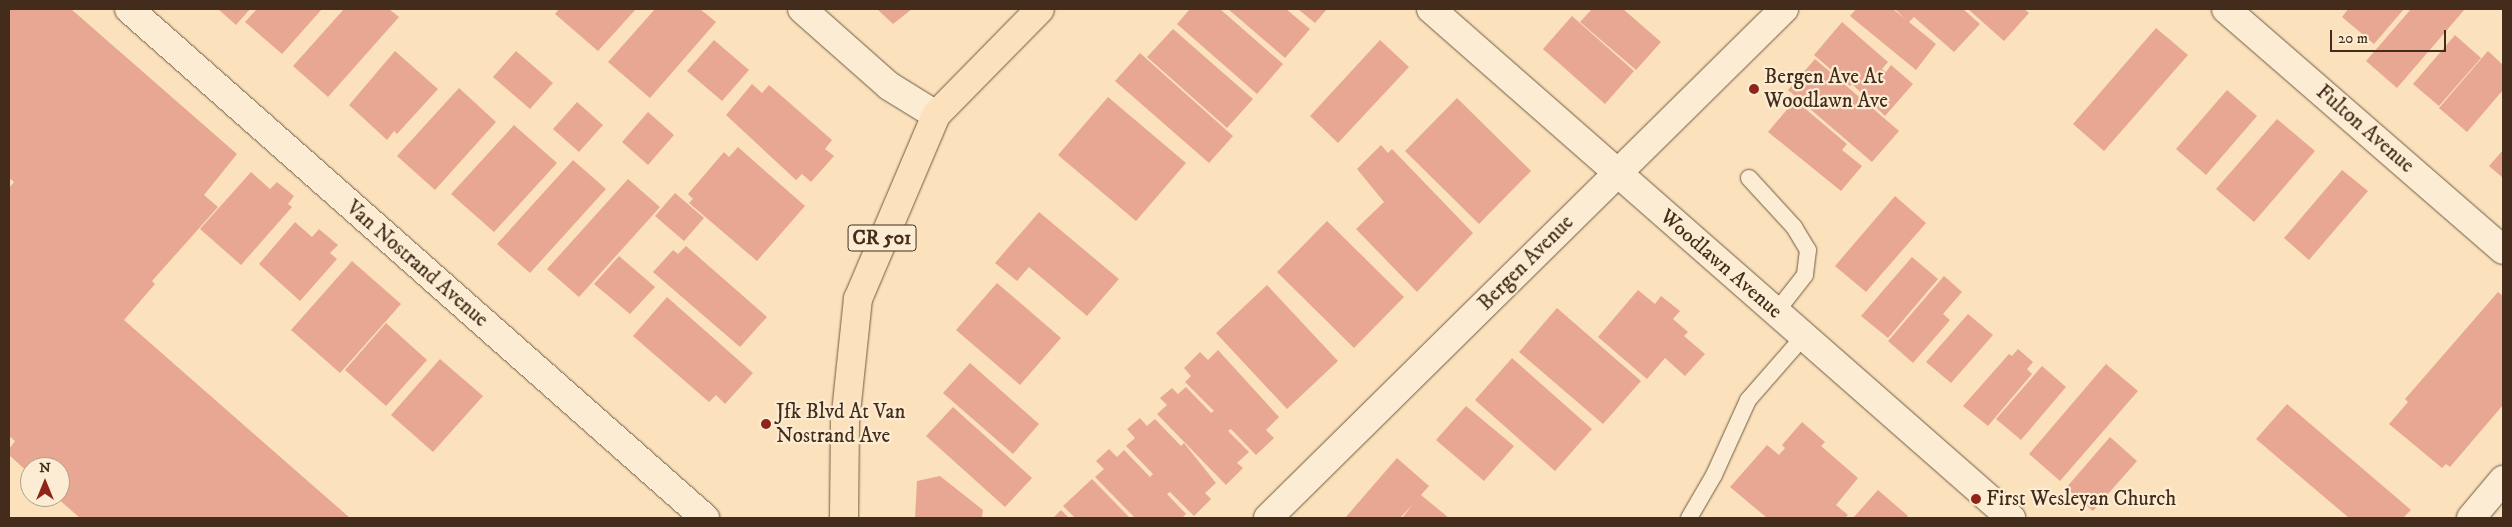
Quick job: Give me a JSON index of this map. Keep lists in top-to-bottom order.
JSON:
{
  "streets": {
    "main road": ["CR 501"],
    "street": [
      "Fulton Avenue",
      "Bergen Avenue",
      "Van Nostrand Avenue",
      "Woodlawn Avenue"
    ]
  },
  "crossings": [
    ["Bergen Avenue", "Woodlawn Avenue"]
  ],
  "places": ["Bergen Ave At Woodlawn Ave", "Jfk Blvd At Van Nostrand Ave", "First Wesleyan Church"],
  "scale_bar": "20 m",
  "north": "top"
}
